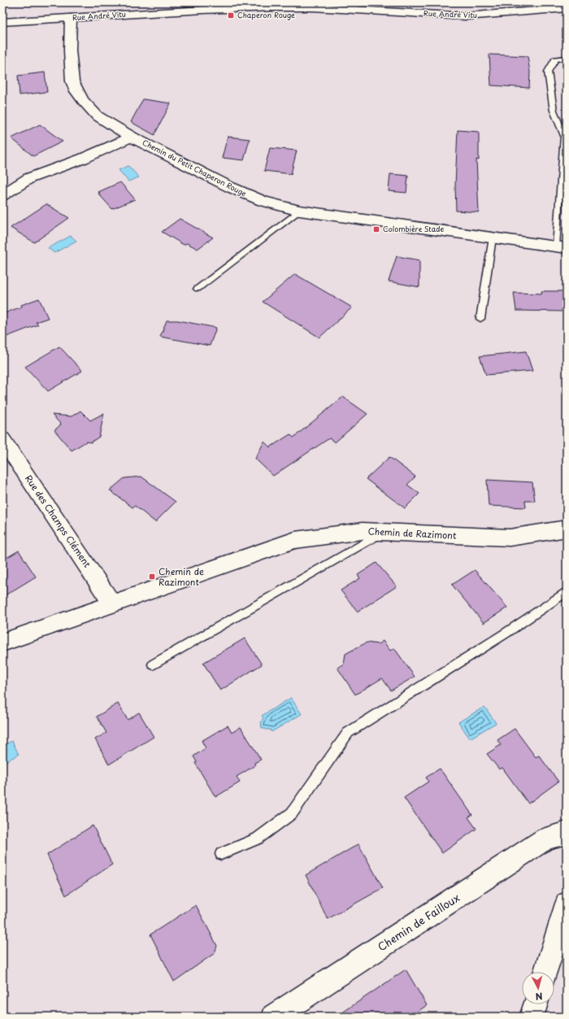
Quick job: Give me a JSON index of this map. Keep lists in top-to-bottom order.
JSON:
{
  "streets": {
    "street": [
      "Rue André Vitu",
      "Chemin du Petit Chaperon Rouge",
      "Rue des Champs Clément",
      "Chemin de Razimont",
      "Chemin de Failloux"
    ]
  },
  "crossings": [
    ["Rue André Vitu", "Chemin du Petit Chaperon Rouge"],
    ["Rue des Champs Clément", "Chemin de Razimont"]
  ],
  "places": {
    "transit": ["Chaperon Rouge", "Colombière Stade", "Chemin de Razimont"]
  },
  "north": "bottom"
}
